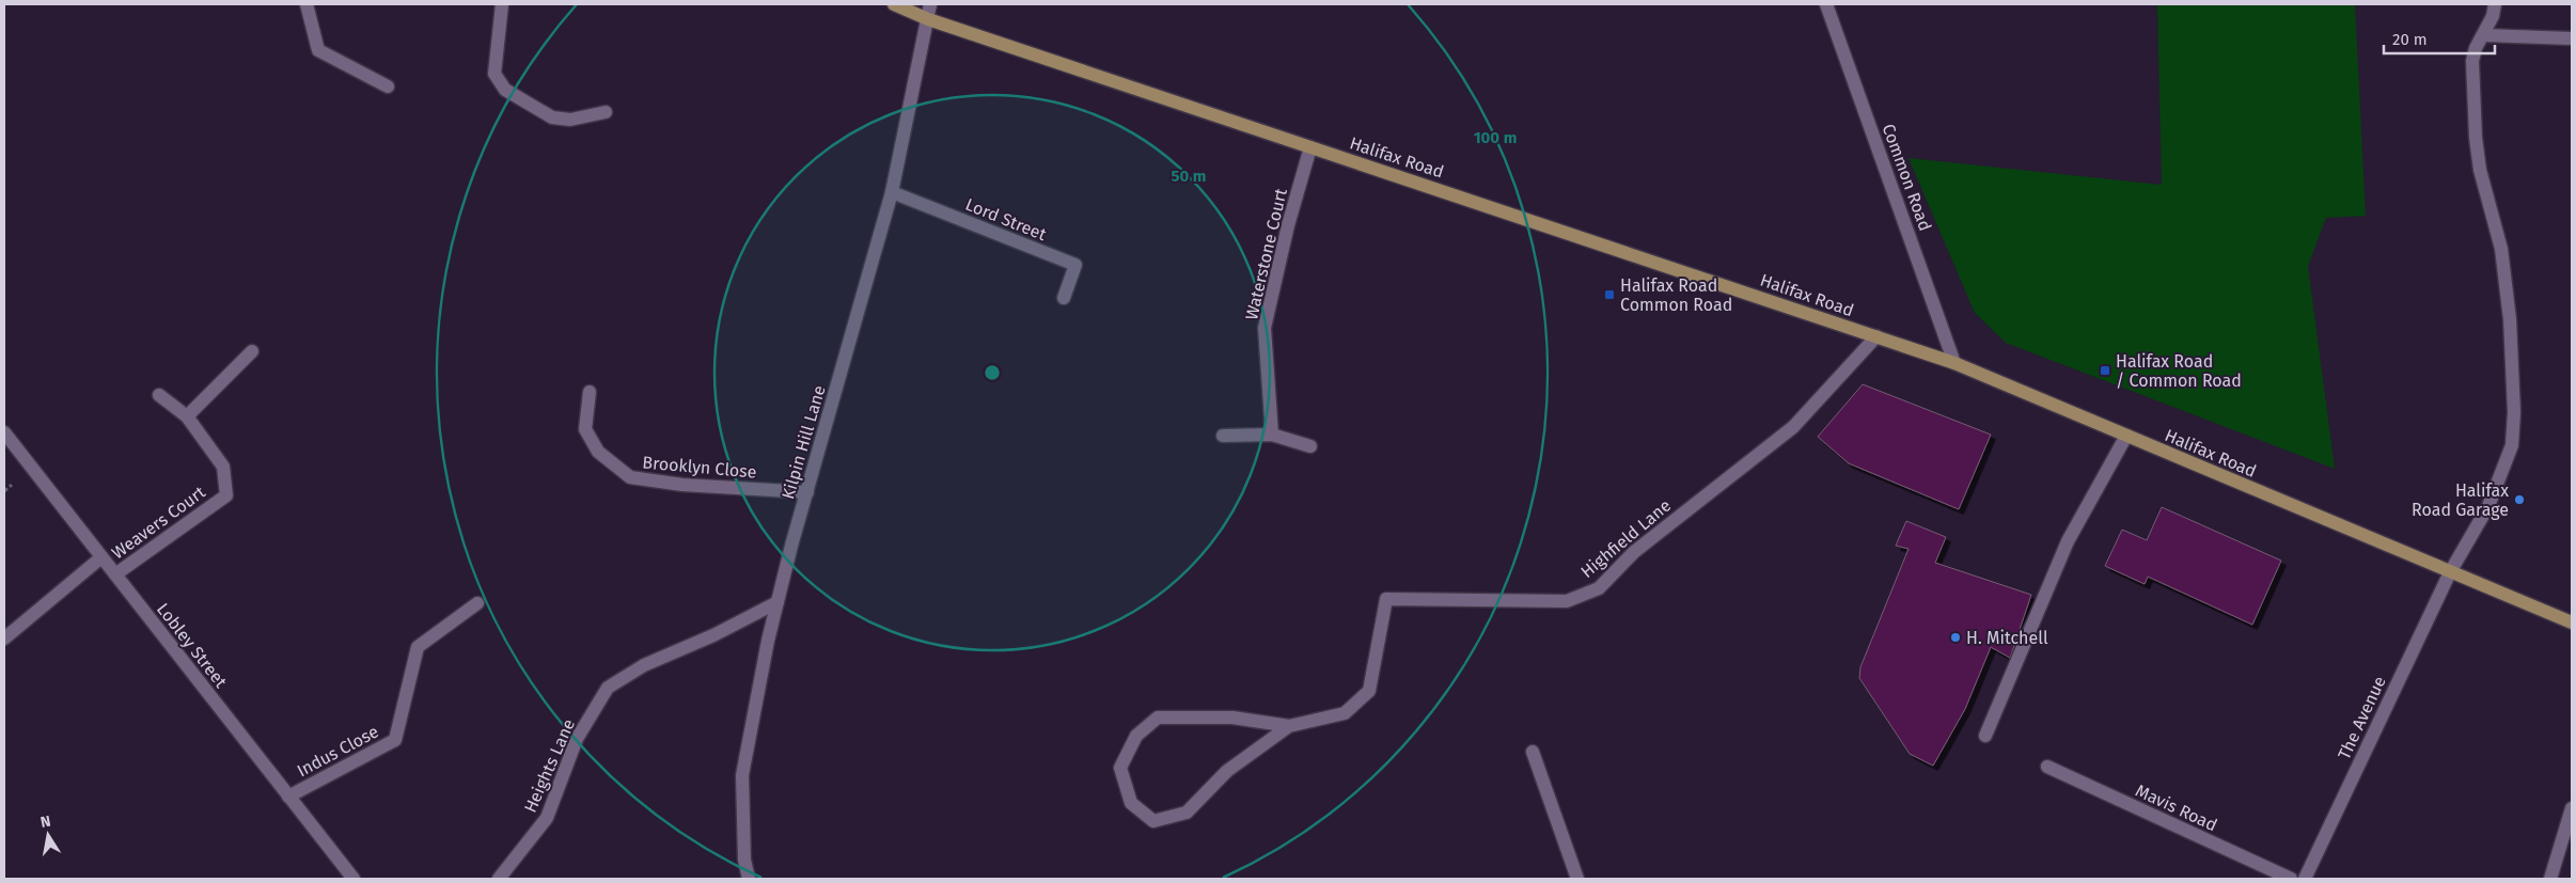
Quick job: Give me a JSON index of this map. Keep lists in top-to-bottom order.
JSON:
{
  "streets": {
    "main road": ["Halifax Road"],
    "street": [
      "Common Road",
      "Lord Street",
      "Waterstone Court",
      "Kilpin Hill Lane",
      "Brooklyn Close",
      "Weavers Court",
      "Highfield Lane",
      "Lobley Street",
      "The Avenue",
      "Indus Close",
      "Heights Lane",
      "Mavis Road"
    ]
  },
  "crossings": [
    ["Halifax Road", "Common Road"],
    ["Halifax Road", "Waterstone Court"],
    ["Halifax Road", "Kilpin Hill Lane"],
    ["Halifax Road", "Highfield Lane"],
    ["Halifax Road", "The Avenue"],
    ["Lord Street", "Kilpin Hill Lane"],
    ["Kilpin Hill Lane", "Brooklyn Close"],
    ["Kilpin Hill Lane", "Heights Lane"],
    ["Weavers Court", "Lobley Street"],
    ["Lobley Street", "Indus Close"]
  ],
  "places": {
    "transit": ["Halifax Road Common Road", "Halifax Road / Common Road"],
    "other": ["Halifax Road Garage", "H. Mitchell"]
  },
  "scale_bar": "20 m",
  "north": "top",
  "rings": ["100 m", "50 m"]
}
